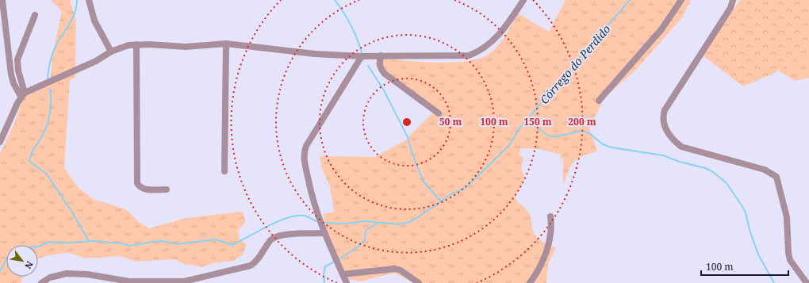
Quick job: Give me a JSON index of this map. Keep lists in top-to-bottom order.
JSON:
{
  "water": ["Córrego do Perdido"],
  "scale_bar": "100 m",
  "north": "bottom right",
  "rings": [
    "50 m",
    "100 m",
    "150 m",
    "200 m"
  ]
}
